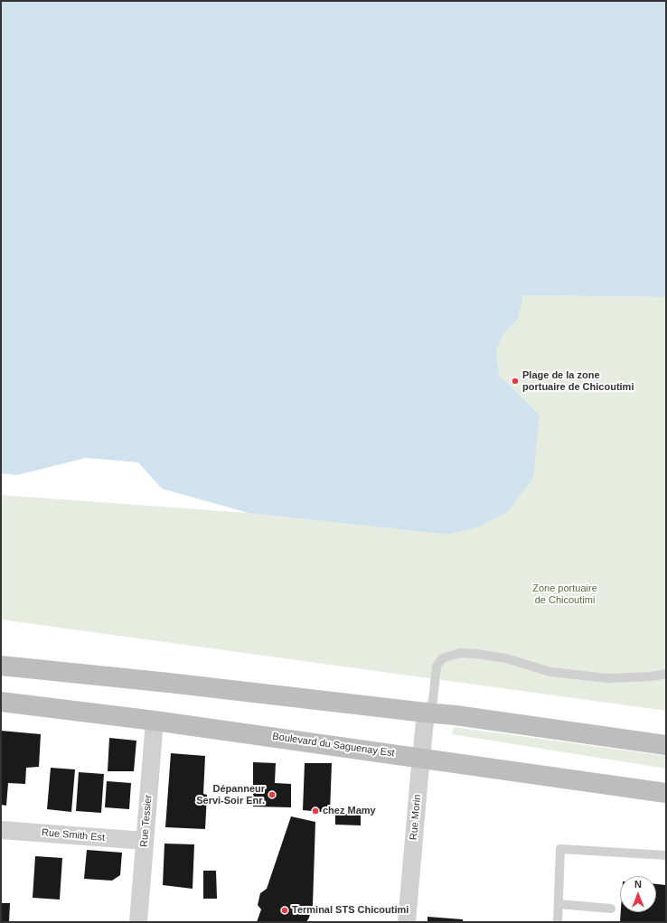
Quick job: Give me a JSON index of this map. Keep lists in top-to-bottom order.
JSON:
{
  "streets": {
    "main road": ["Boulevard du Saguenay Est"],
    "street": ["Rue Morin", "Rue Tessier", "Rue Smith Est"]
  },
  "crossings": [
    ["Boulevard du Saguenay Est", "Rue Morin"],
    ["Boulevard du Saguenay Est", "Rue Tessier"],
    ["Rue Tessier", "Rue Smith Est"]
  ],
  "parks": ["Zone portuaire de Chicoutimi"],
  "places": [
    "Plage de la zone portuaire de Chicoutimi",
    "Dépanneur Servi-Soir Enr.",
    "chez Mamy",
    "Terminal STS Chicoutimi"
  ],
  "north": "top"
}
